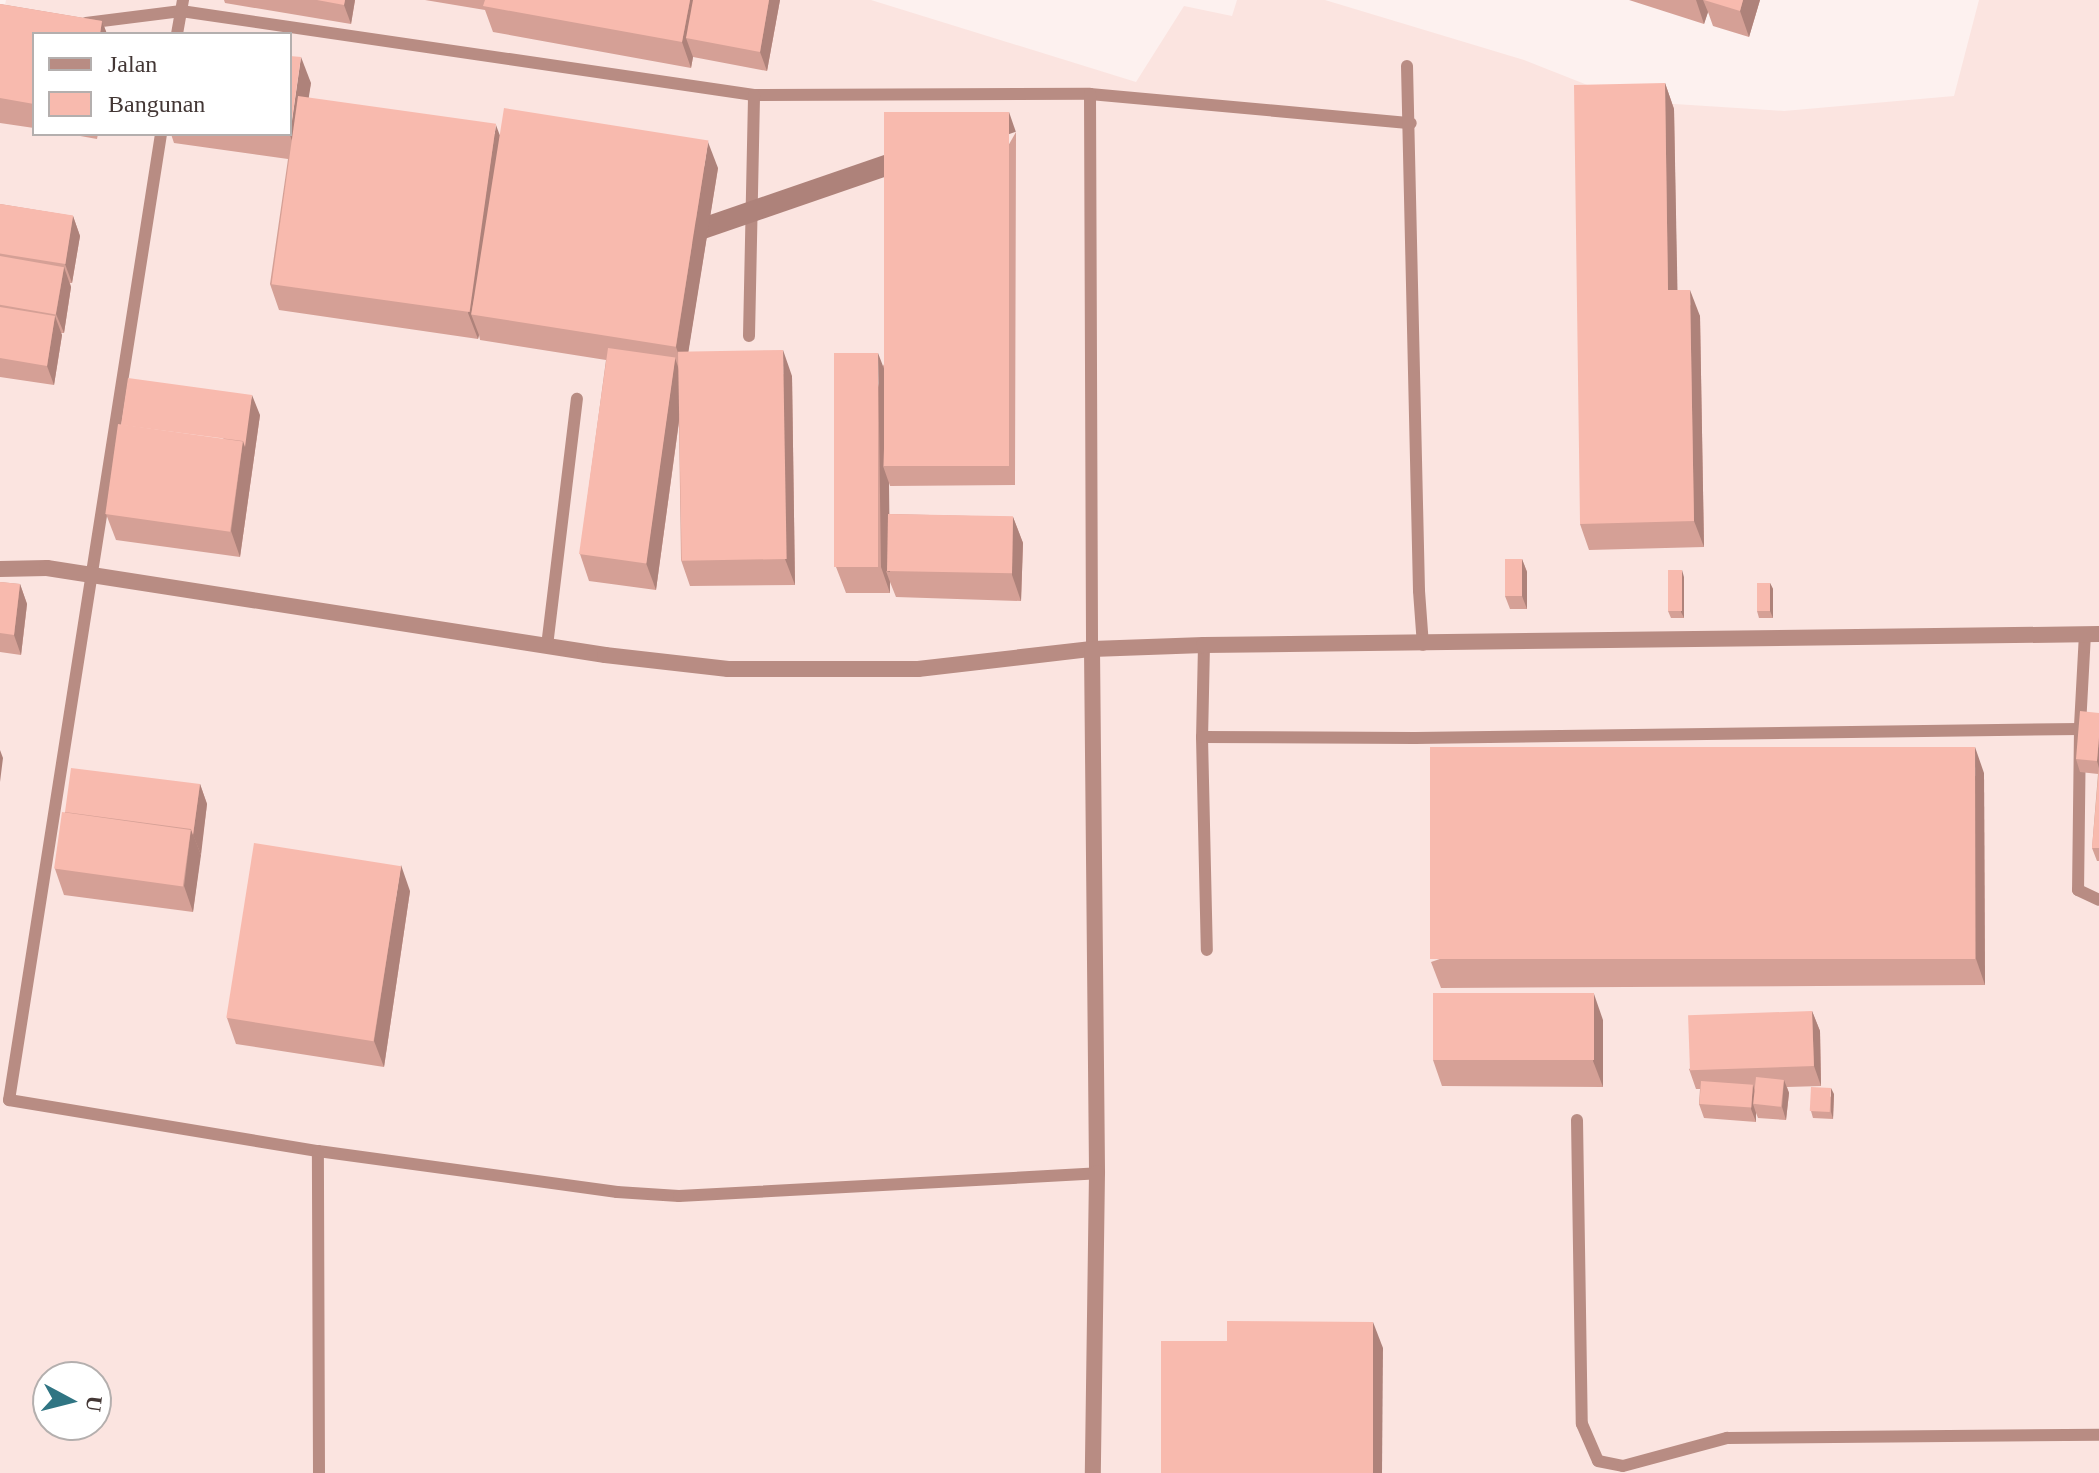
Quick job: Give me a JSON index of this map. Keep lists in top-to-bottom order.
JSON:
{
  "legend": ["Jalan", "Bangunan"],
  "north": "right"
}
